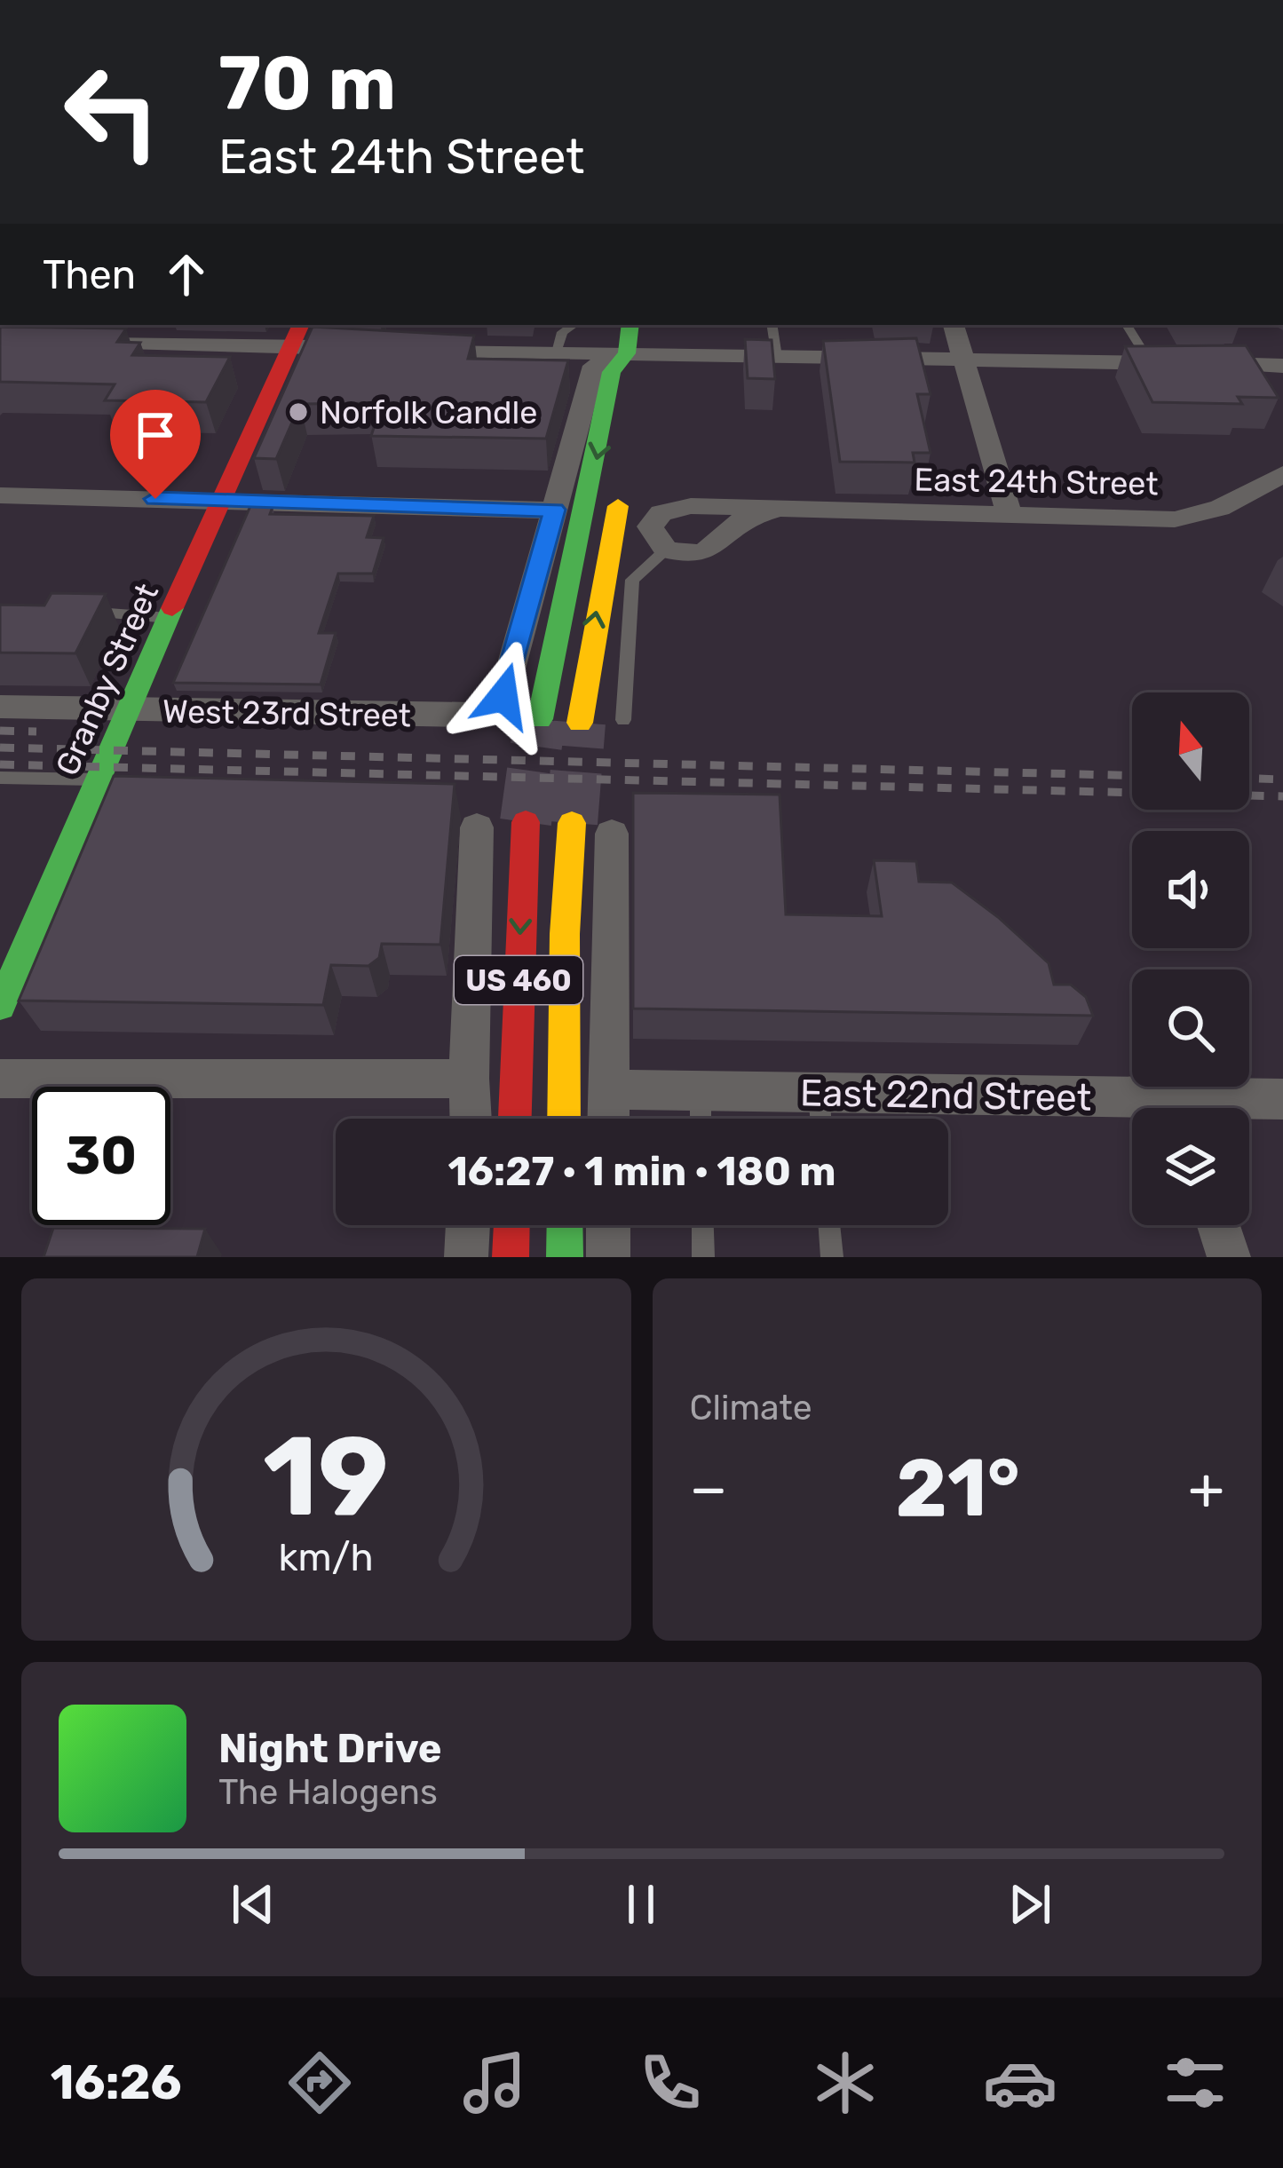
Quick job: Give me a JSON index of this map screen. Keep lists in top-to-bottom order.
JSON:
{
  "streets": {
    "main road": ["Granby Street", "US 460"],
    "street": ["East 24th Street", "West 23rd Street", "East 22nd Street"]
  },
  "crossings": [
    ["Granby Street", "West 23rd Street"]
  ],
  "places": ["Norfolk Candle"],
  "north": "top",
  "page": {
    "turn": ["70 m", "East 24th Street"],
    "then": "Then",
    "limit": "30",
    "trip": "16:27 · 1 min · 180 m",
    "tile": "Climate",
    "heat": ["−", "21°", "+"],
    "song": ["Night Drive", "The Halogens"],
    "tabs": "16:26",
    "gauge": ["19", "km/h"]
  }
}
